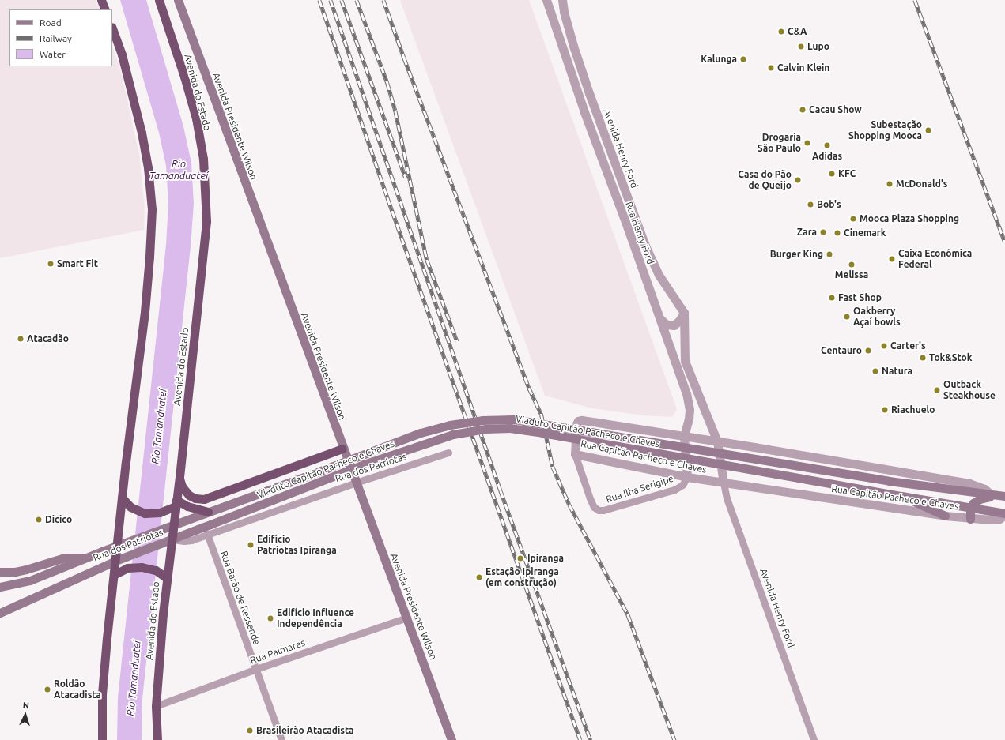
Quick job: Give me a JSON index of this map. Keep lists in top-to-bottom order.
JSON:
{
  "streets": {
    "highway": ["Avenida do Estado"],
    "main road": [
      "Avenida Presidente Wilson",
      "Viaduto Capitão Pacheco e Chaves",
      "Rua Capitão Pacheco e Chaves",
      "Rua dos Patriotas"
    ],
    "street": [
      "Avenida Henry Ford",
      "Rua Henry Ford",
      "Rua Ilha Serigipe",
      "Rua Barão de Ressende",
      "Rua Palmares"
    ]
  },
  "crossings": [
    ["Avenida do Estado", "Viaduto Capitão Pacheco e Chaves"],
    ["Avenida do Estado", "Rua dos Patriotas"],
    ["Avenida do Estado", "Rua Palmares"],
    ["Avenida Presidente Wilson", "Rua dos Patriotas"],
    ["Avenida Presidente Wilson", "Rua Palmares"],
    ["Avenida Henry Ford", "Rua Capitão Pacheco e Chaves"],
    ["Rua Henry Ford", "Rua Capitão Pacheco e Chaves"],
    ["Rua Henry Ford", "Rua Ilha Serigipe"],
    ["Viaduto Capitão Pacheco e Chaves", "Rua Capitão Pacheco e Chaves"],
    ["Viaduto Capitão Pacheco e Chaves", "Rua dos Patriotas"],
    ["Rua Capitão Pacheco e Chaves", "Rua Ilha Serigipe"],
    ["Rua dos Patriotas", "Rua Barão de Ressende"],
    ["Rua Barão de Ressende", "Rua Palmares"]
  ],
  "water": ["Rio Tamanduateí"],
  "places": [
    "C&A",
    "Lupo",
    "Kalunga",
    "Calvin Klein",
    "Cacau Show",
    "Subestação Shopping Mooca",
    "Drogaria São Paulo",
    "Adidas",
    "KFC",
    "Casa do Pão de Queijo",
    "McDonald's",
    "Bob's",
    "Mooca Plaza Shopping",
    "Zara",
    "Cinemark",
    "Burger King",
    "Caixa Econômica Federal",
    "Smart Fit",
    "Melissa",
    "Fast Shop",
    "Oakberry Açaí bowls",
    "Atacadão",
    "Carter's",
    "Centauro",
    "Tok&Stok",
    "Natura",
    "Outback Steakhouse",
    "Riachuelo",
    "Dicico",
    "Edifício Patriotas Ipiranga",
    "Ipiranga",
    "Estação Ipiranga (em construção)",
    "Edifício Influence Independência",
    "Roldão Atacadista",
    "Brasileirão Atacadista"
  ],
  "legend": ["Road", "Railway", "Water"],
  "north": "top"
}
